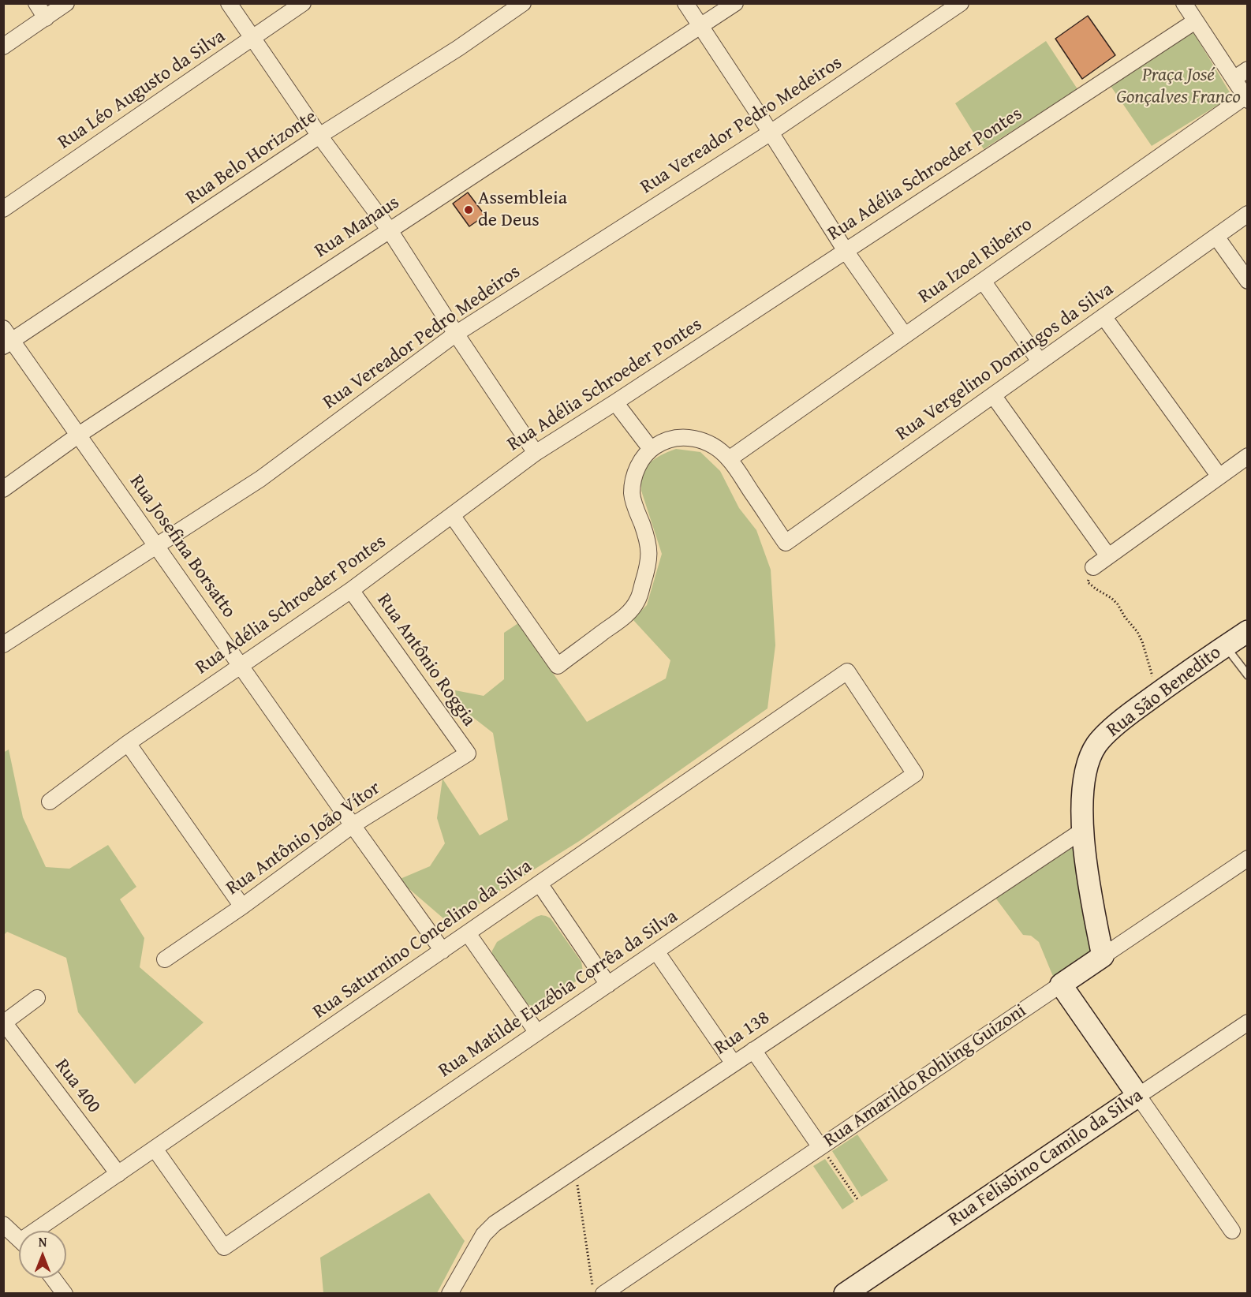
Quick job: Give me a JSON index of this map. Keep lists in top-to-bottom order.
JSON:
{
  "streets": {
    "street": [
      "Rua Léo Augusto da Silva",
      "Rua Vereador Pedro Medeiros",
      "Rua Belo Horizonte",
      "Rua Adélia Schroeder Pontes",
      "Rua Manaus",
      "Rua Izoel Ribeiro",
      "Rua Vergelino Domingos da Silva",
      "Rua Josefina Borsatto",
      "Rua Antônio Roggia",
      "Rua São Benedito",
      "Rua Antônio João Vítor",
      "Rua Saturnino Concelino da Silva",
      "Rua Matilde Euzébia Corrêa da Silva",
      "Rua 138",
      "Rua Amarildo Rohling Guizoni",
      "Rua 400",
      "Rua Felisbino Camilo da Silva"
    ]
  },
  "crossings": [
    ["Rua Vereador Pedro Medeiros", "Rua Josefina Borsatto"],
    ["Rua Belo Horizonte", "Rua Josefina Borsatto"],
    ["Rua Adélia Schroeder Pontes", "Rua Josefina Borsatto"],
    ["Rua Adélia Schroeder Pontes", "Rua Antônio Roggia"],
    ["Rua Manaus", "Rua Josefina Borsatto"],
    ["Rua Izoel Ribeiro", "Rua Vergelino Domingos da Silva"],
    ["Rua Josefina Borsatto", "Rua Antônio João Vítor"],
    ["Rua Josefina Borsatto", "Rua Saturnino Concelino da Silva"],
    ["Rua Antônio Roggia", "Rua Antônio João Vítor"],
    ["Rua São Benedito", "Rua 138"],
    ["Rua São Benedito", "Rua Amarildo Rohling Guizoni"],
    ["Rua Saturnino Concelino da Silva", "Rua Matilde Euzébia Corrêa da Silva"],
    ["Rua Saturnino Concelino da Silva", "Rua 400"]
  ],
  "parks": ["Praça José Gonçalves Franco"],
  "places": ["Assembleia de Deus"],
  "north": "top"
}
